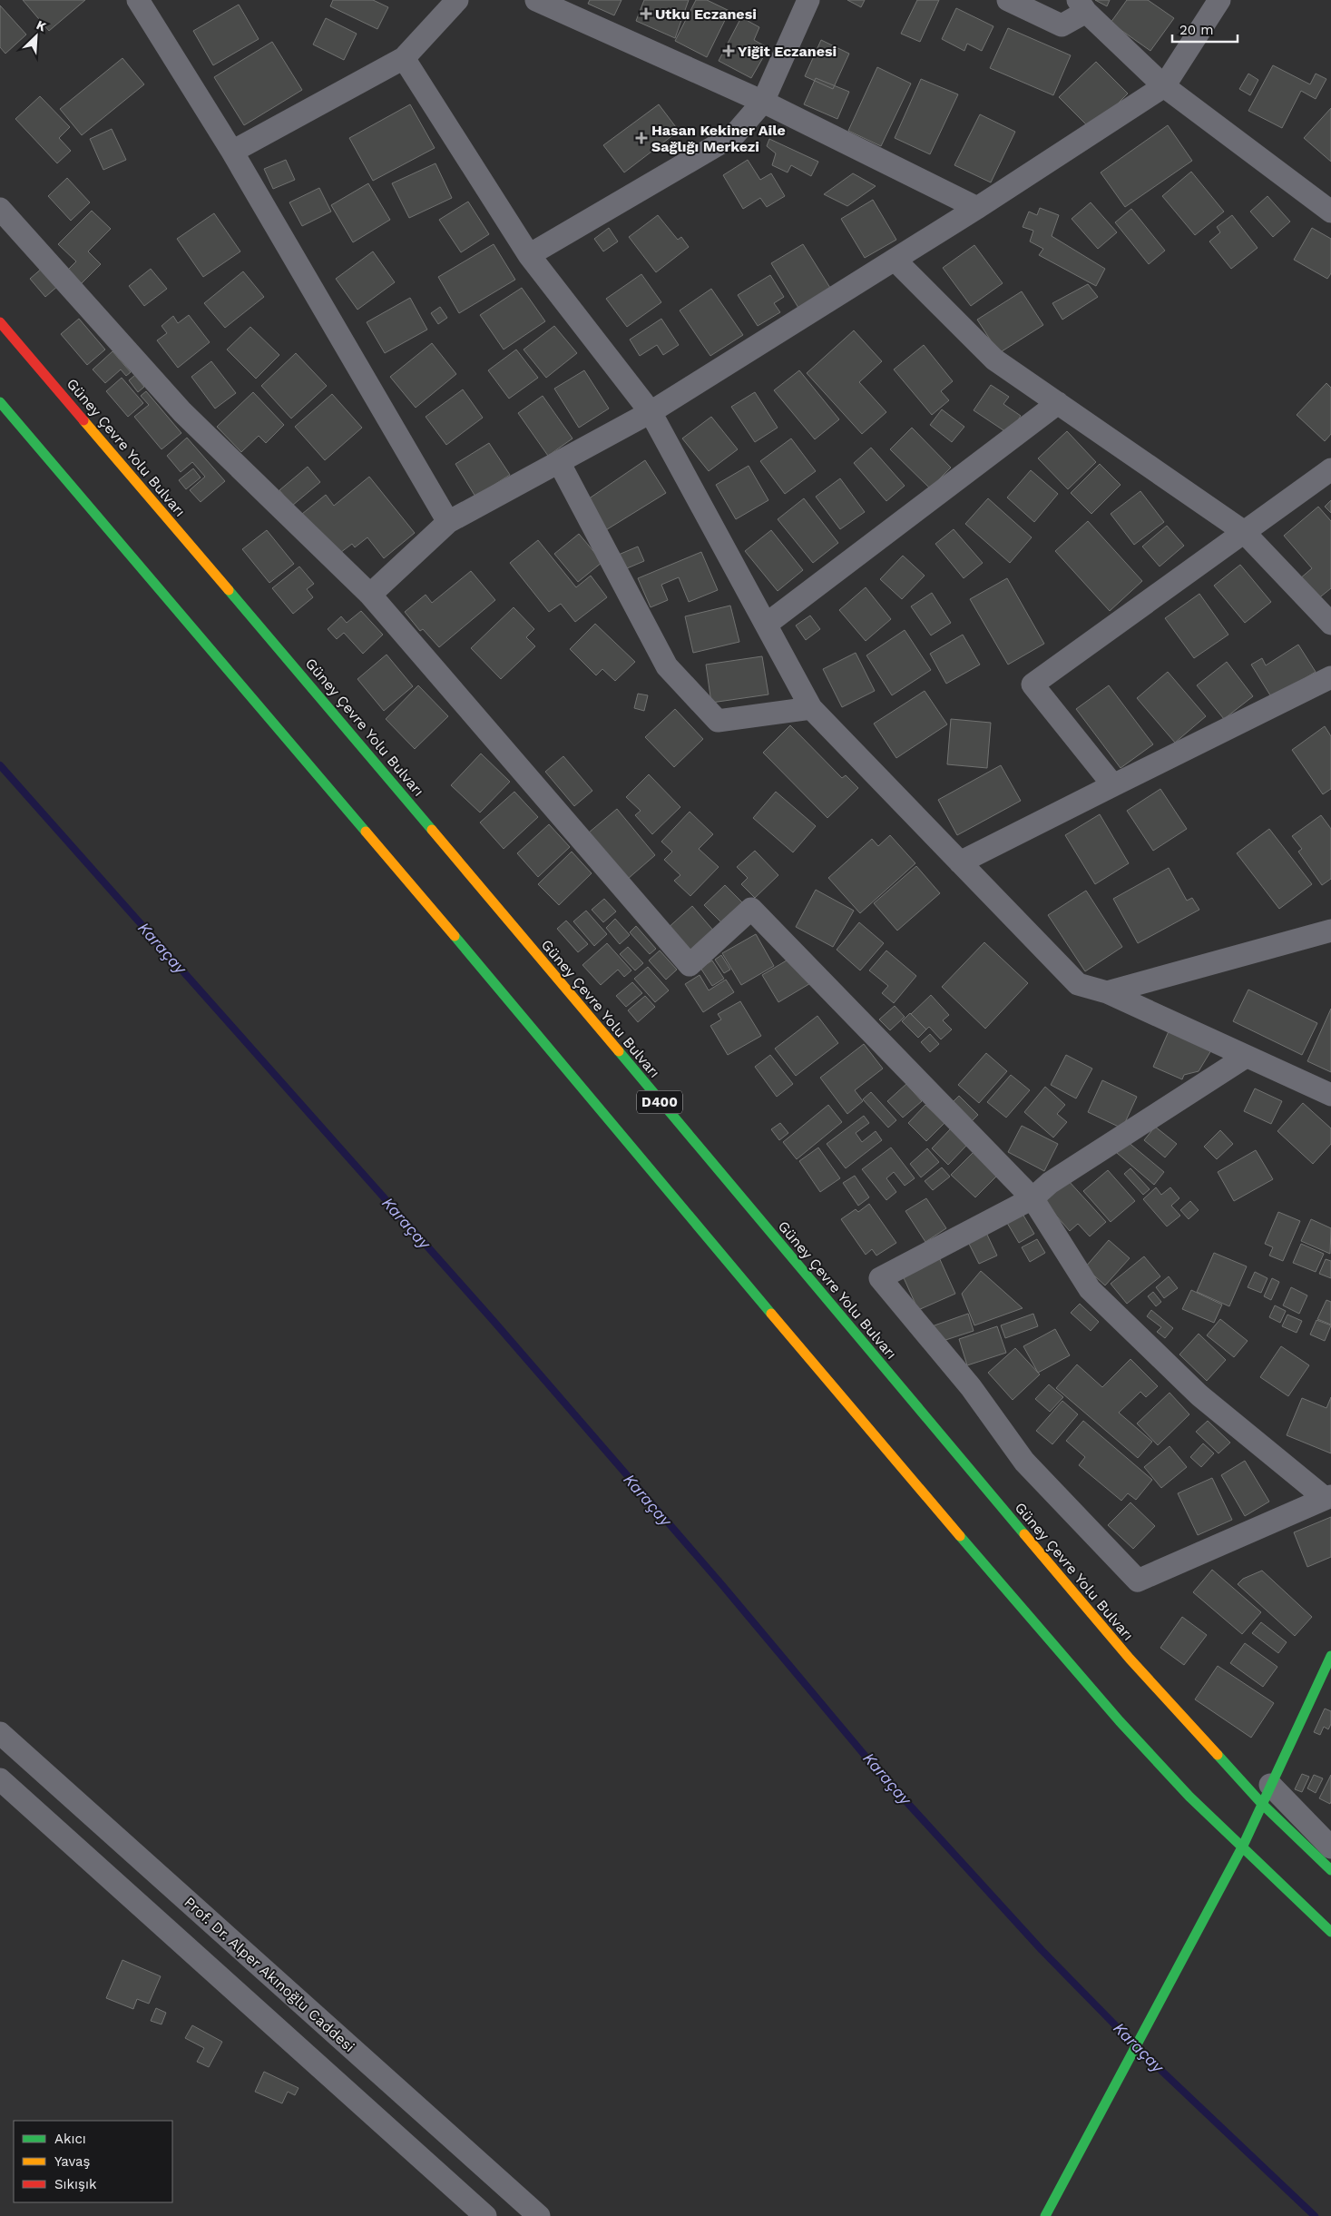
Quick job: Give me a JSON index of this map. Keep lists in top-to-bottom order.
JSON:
{
  "streets": {
    "main road": ["Güney Çevre Yolu Bulvarı", "D400"],
    "street": ["Prof. Dr. Alper Akınoğlu Caddesi"]
  },
  "water": ["Karaçay"],
  "places": {
    "health": ["Utku Eczanesi", "Yiğit Eczanesi", "Hasan Kekiner Aile Sağlığı Merkezi"]
  },
  "legend": ["Akıcı", "Yavaş", "Sıkışık"],
  "scale_bar": "20 m",
  "north": "top right"
}
